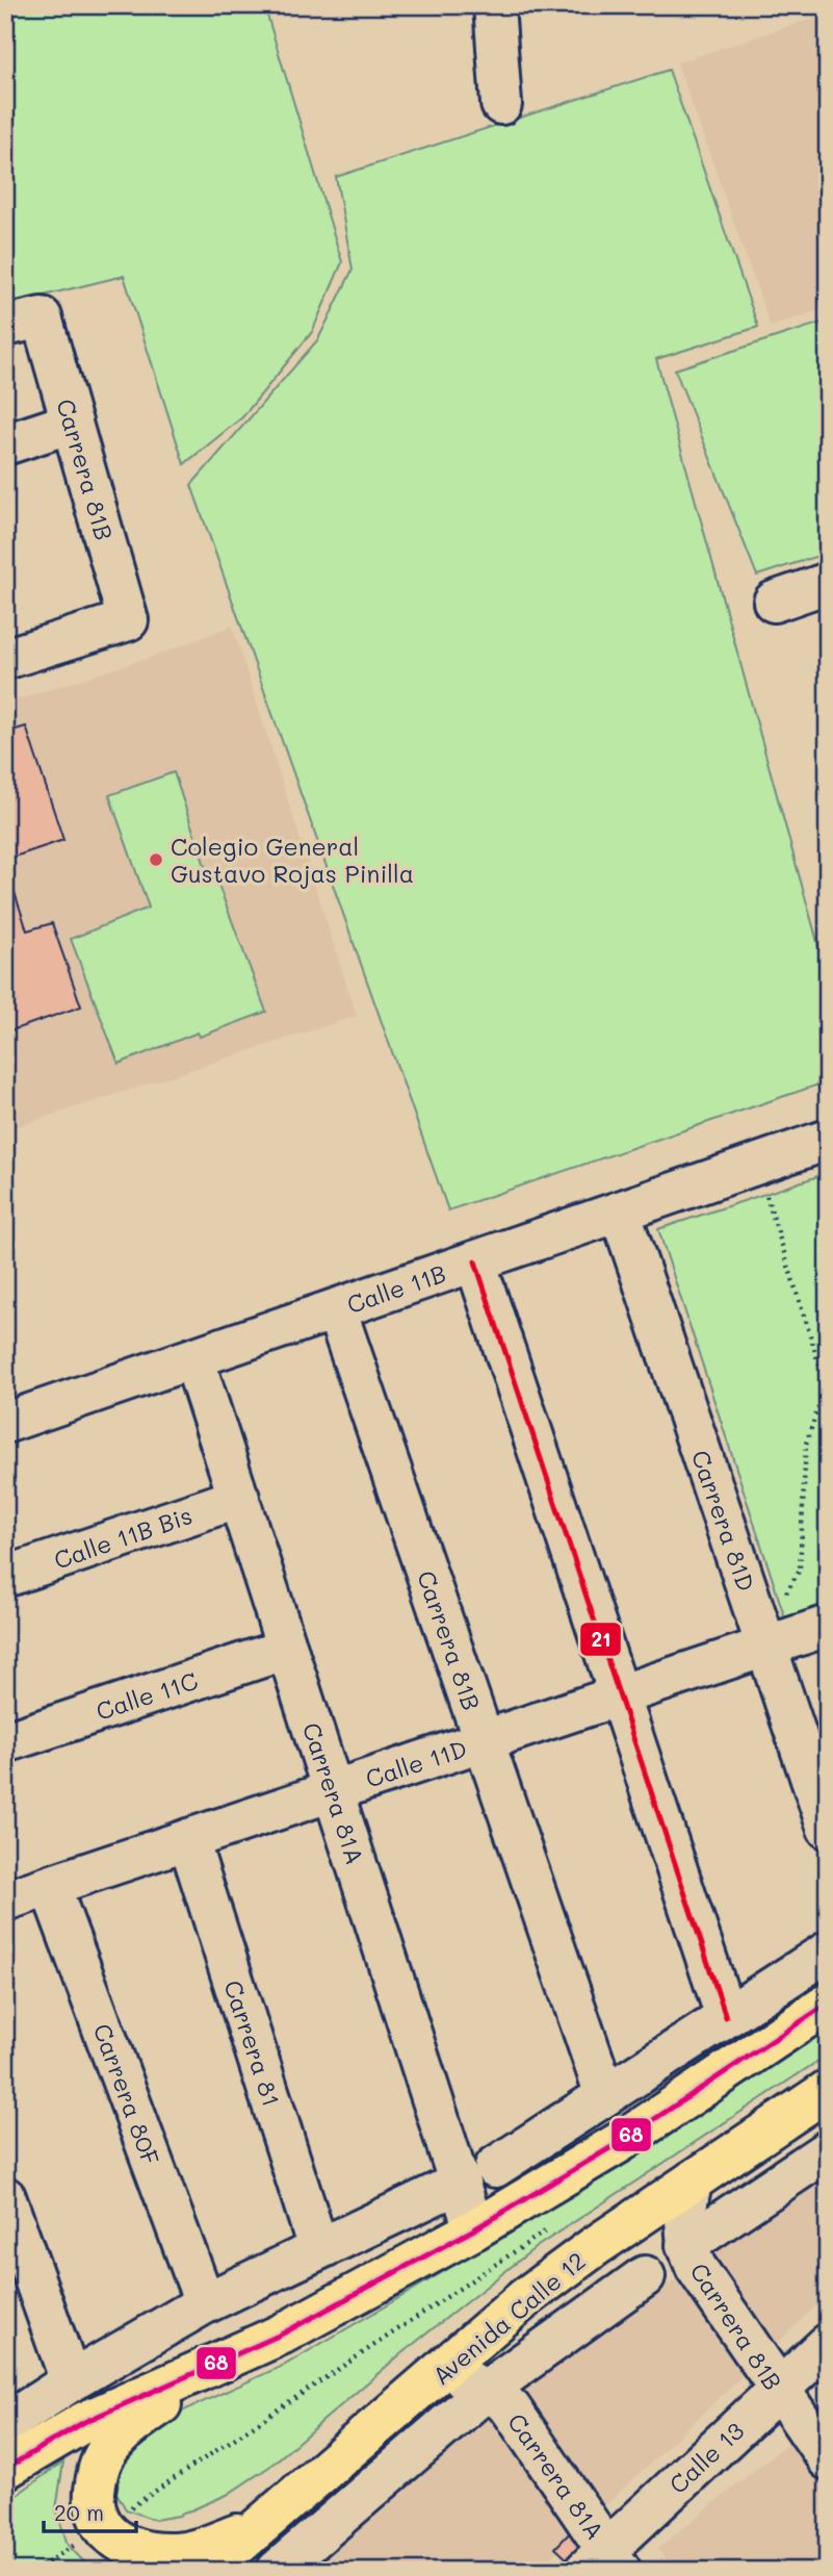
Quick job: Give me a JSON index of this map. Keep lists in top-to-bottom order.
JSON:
{
  "streets": {
    "main road": ["Avenida Calle 12"],
    "street": [
      "Carrera 81B",
      "Calle 11B",
      "Carrera 81D",
      "Calle 11B Bis",
      "Calle 11C",
      "Calle 11D",
      "Carrera 81A",
      "Carrera 81",
      "Carrera 80F",
      "Calle 13"
    ]
  },
  "crossings": [
    ["Carrera 81B", "Calle 11B"],
    ["Carrera 81B", "Calle 11D"],
    ["Carrera 81B", "Avenida Calle 12"],
    ["Carrera 81B", "Calle 13"],
    ["Calle 11B", "Carrera 81D"],
    ["Calle 11B", "Carrera 81A"],
    ["Carrera 81D", "Calle 11D"],
    ["Calle 11B Bis", "Carrera 81A"],
    ["Calle 11C", "Carrera 81A"],
    ["Calle 11D", "Carrera 81A"],
    ["Calle 11D", "Carrera 81"],
    ["Calle 11D", "Carrera 80F"],
    ["Carrera 81A", "Avenida Calle 12"],
    ["Carrera 81A", "Calle 13"]
  ],
  "places": ["Colegio General Gustavo Rojas Pinilla"],
  "lines": ["transit line 21", "transit line 68"],
  "scale_bar": "20 m"
}
